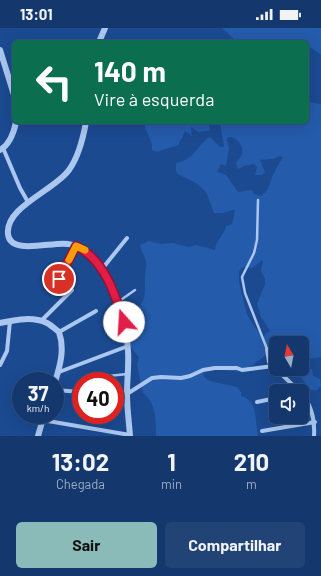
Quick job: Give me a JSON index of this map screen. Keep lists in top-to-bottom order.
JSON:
{
  "north": "top",
  "page": {
    "status": "13:01",
    "turn": ["140 m", "Vire à esquerda"],
    "speed": "37 km/h",
    "limit": "40",
    "eta": [
      "13:02",
      "Chegada",
      "1",
      "min",
      "210",
      "m"
    ],
    "buttons": ["Sair", "Compartilhar"]
  }
}
